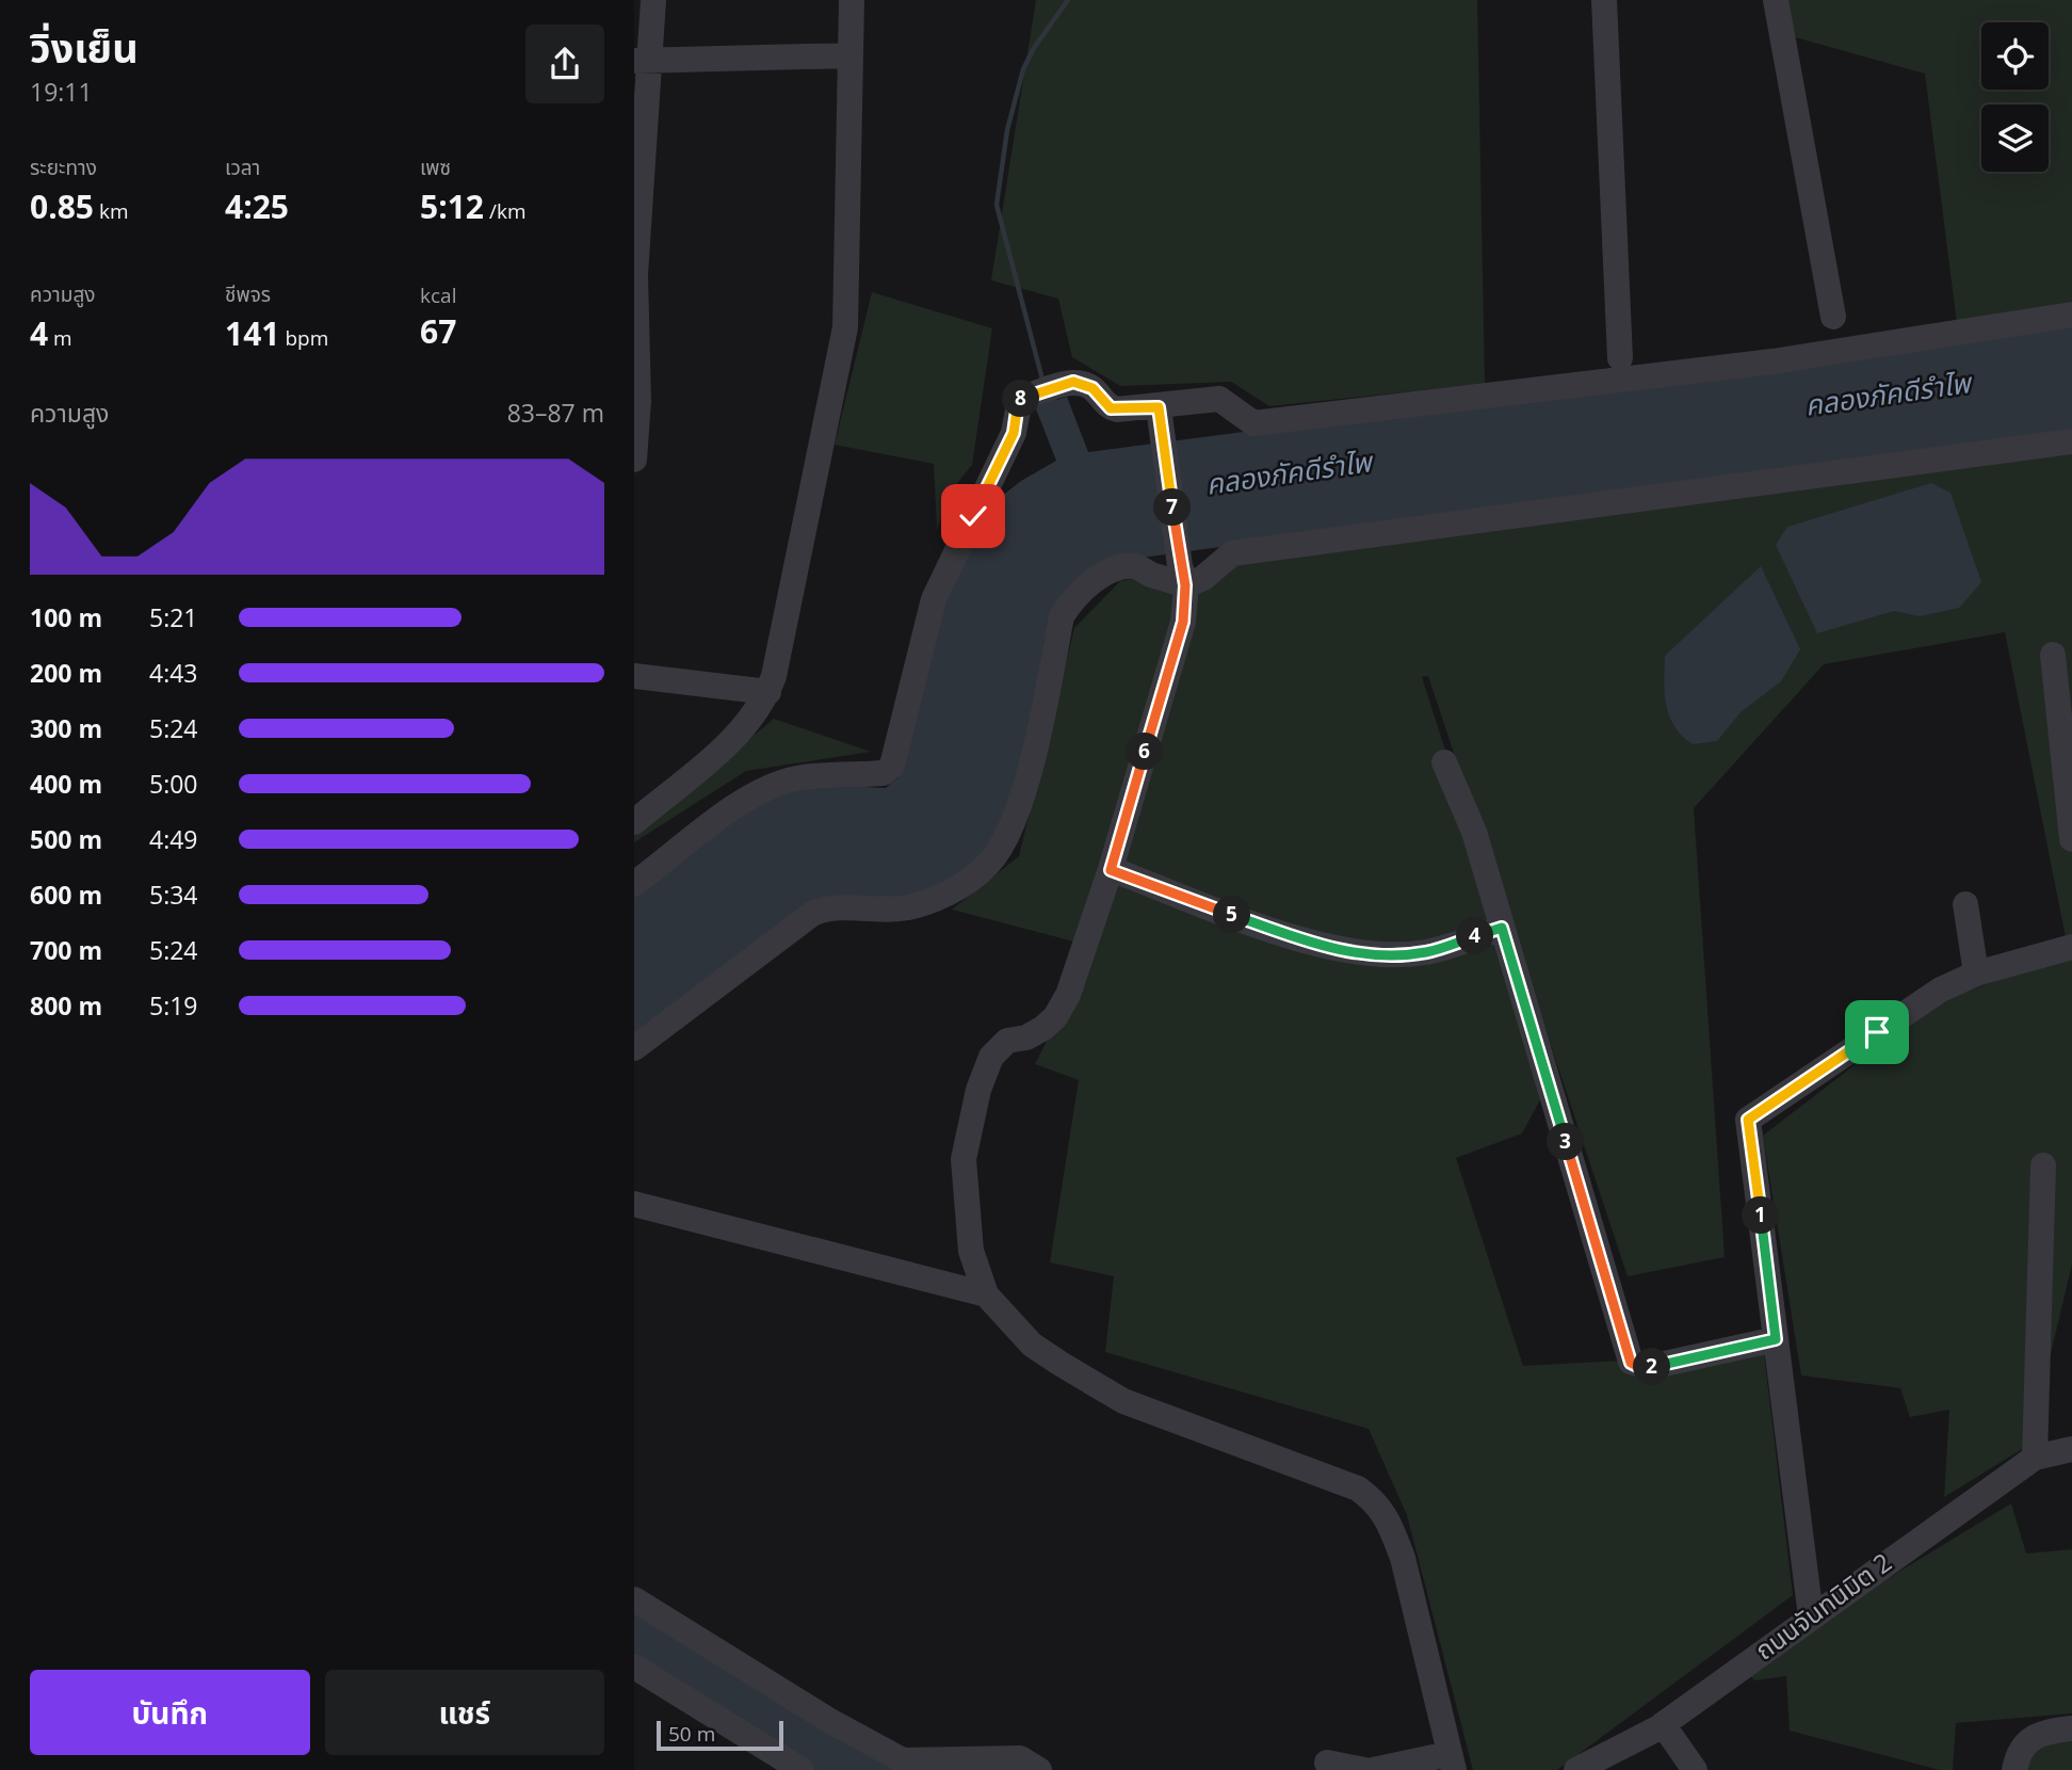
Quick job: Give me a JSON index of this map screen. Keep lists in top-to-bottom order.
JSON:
{
  "streets": {
    "street": ["ถนนจันทนิมิต 2"]
  },
  "water": ["คลองภัคดีรำไพ"],
  "scale_bar": "50 m",
  "page": {
    "heading": ["วิ่งเย็น", "19:11"],
    "stats": [
      ["ระยะทาง", "0.85 km"],
      ["เวลา", "4:25"],
      ["เพซ", "5:12 /km"],
      ["ความสูง", "4 m"],
      ["ชีพจร", "141 bpm"],
      ["kcal", "67"]
    ],
    "pins": [
      "8",
      "7",
      "6",
      "5",
      "4",
      "3",
      "1",
      "2"
    ],
    "chart": ["ความสูง", "83–87 m"],
    "list": [
      {
        "name": "100 m",
        "note": "5:21"
      },
      {
        "name": "200 m",
        "note": "4:43"
      },
      {
        "name": "300 m",
        "note": "5:24"
      },
      {
        "name": "400 m",
        "note": "5:00"
      },
      {
        "name": "500 m",
        "note": "4:49"
      },
      {
        "name": "600 m",
        "note": "5:34"
      },
      {
        "name": "700 m",
        "note": "5:24"
      },
      {
        "name": "800 m",
        "note": "5:19"
      }
    ],
    "buttons": ["บันทึก", "แชร์"],
    "scale": "50 m"
  }
}
